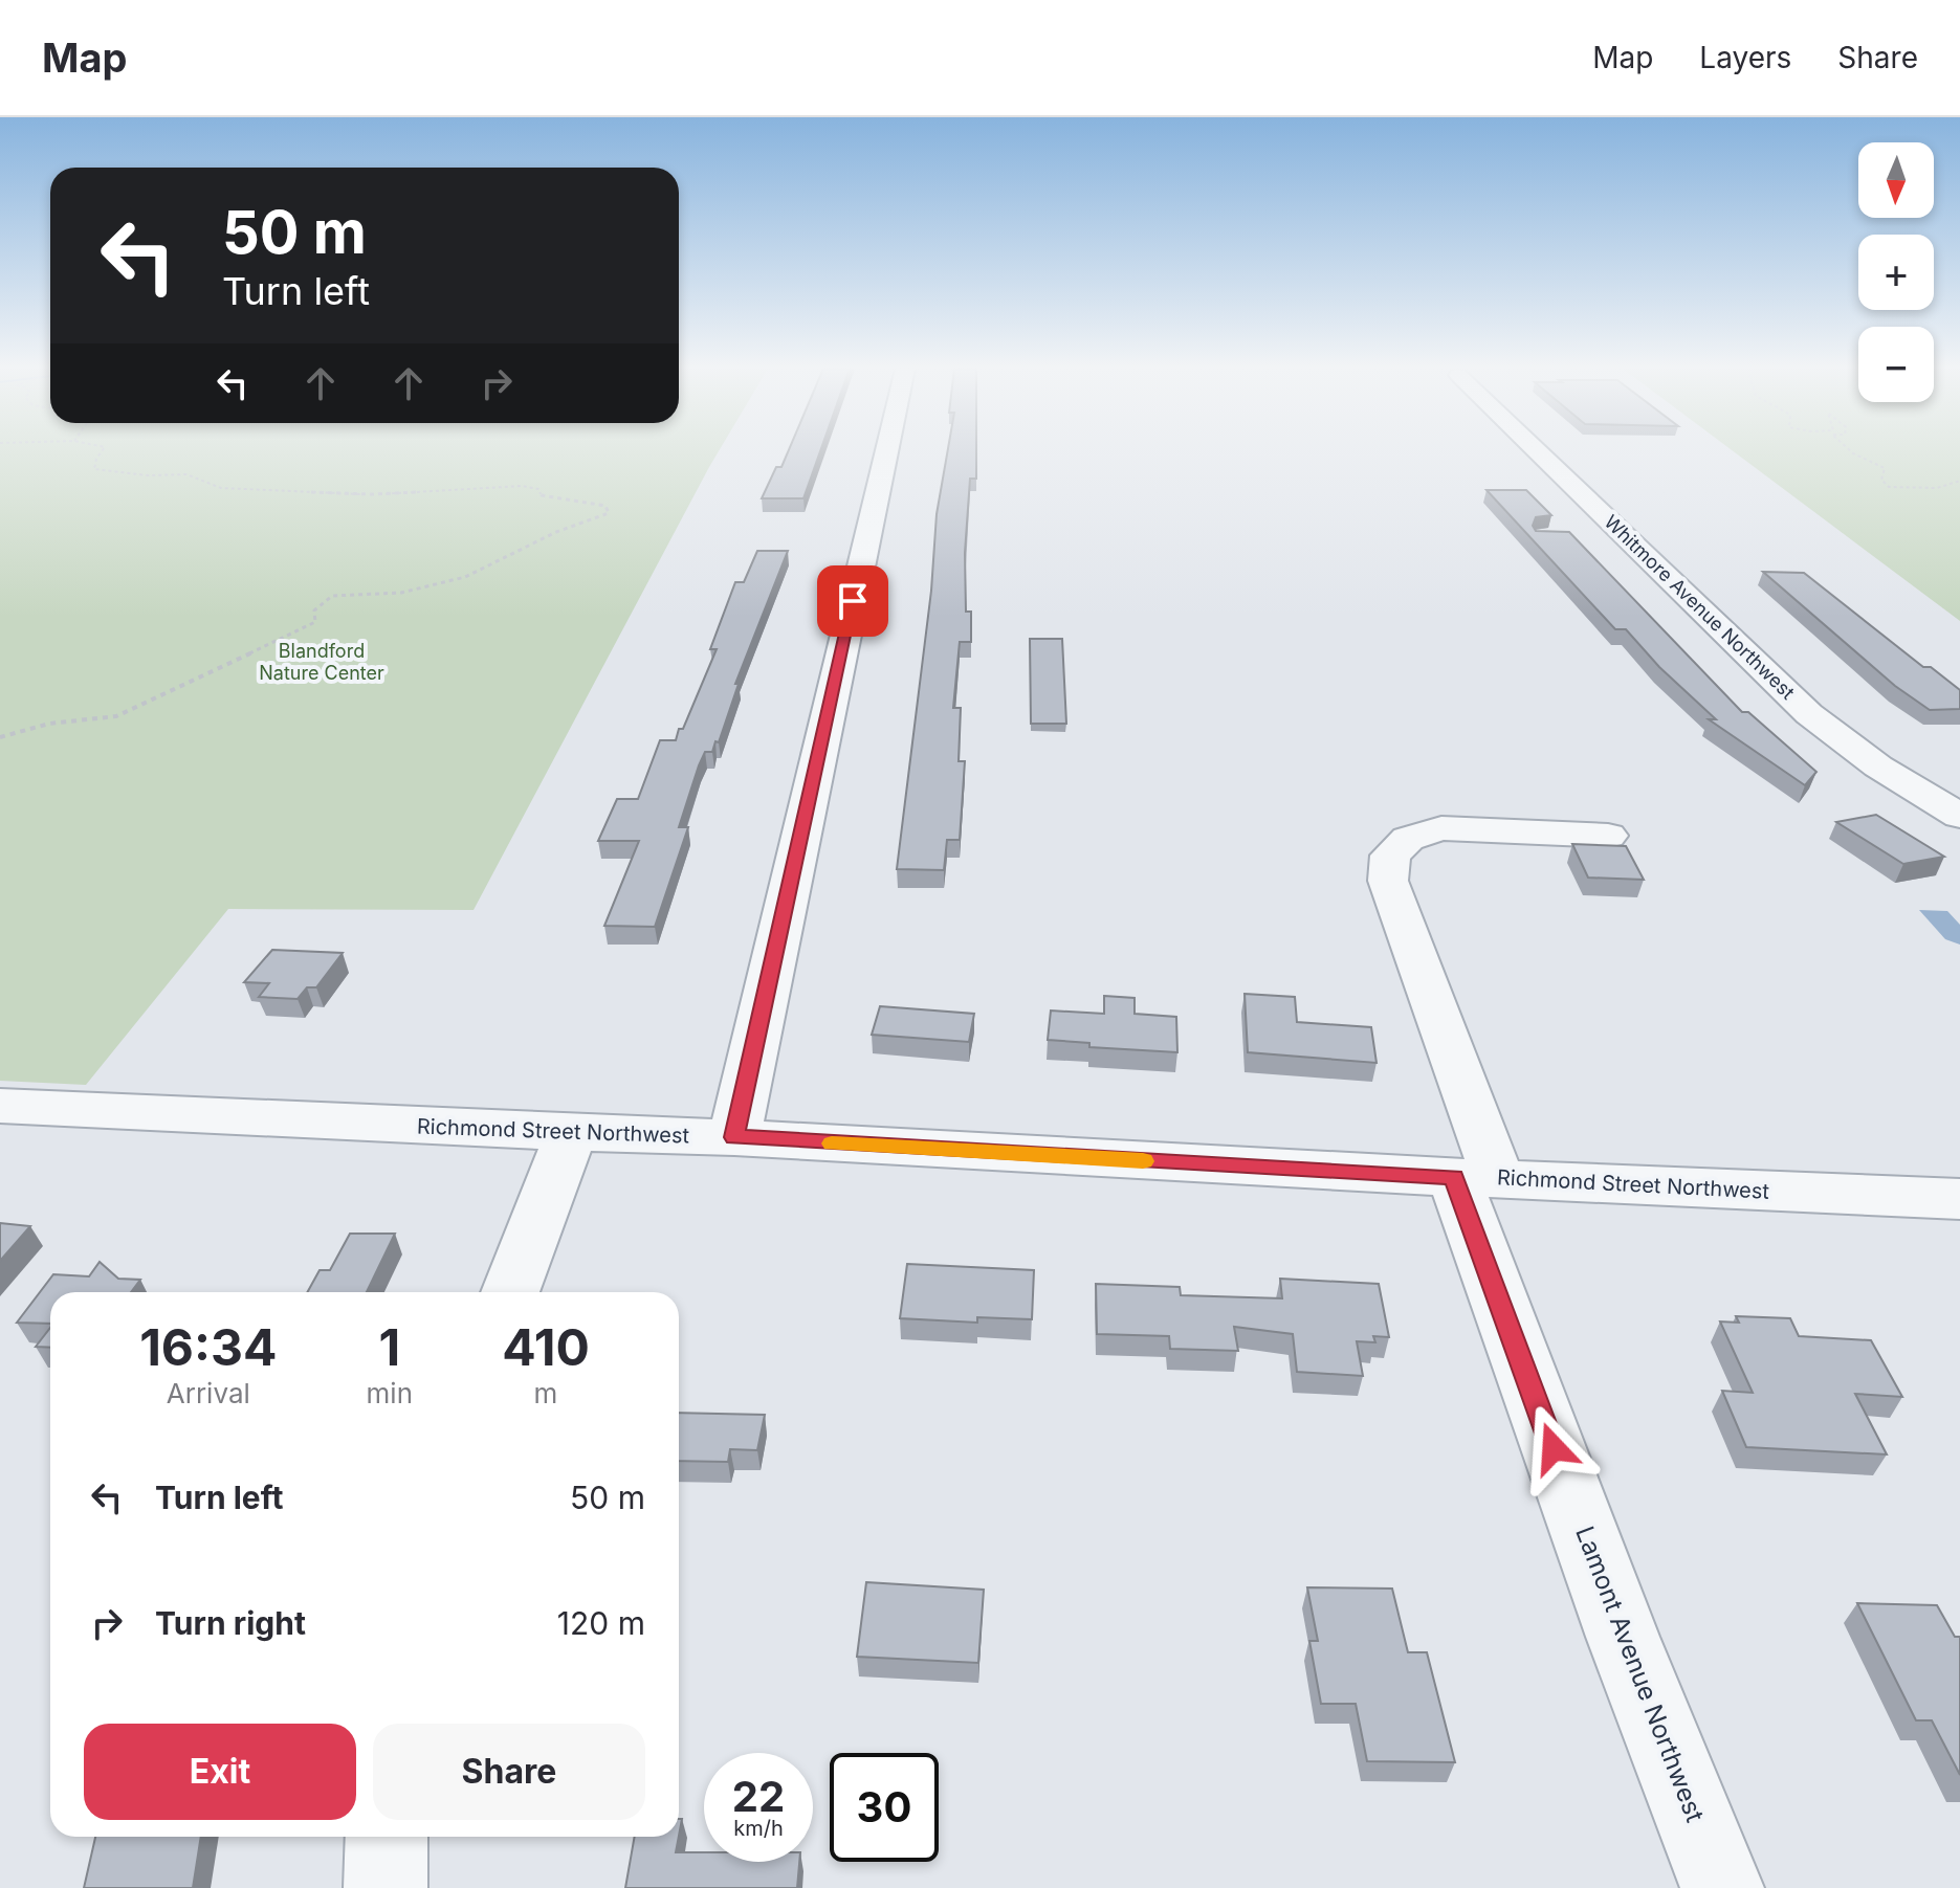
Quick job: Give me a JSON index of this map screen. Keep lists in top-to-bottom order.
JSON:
{
  "streets": {
    "street": ["Whitmore Avenue Northwest", "Richmond Street Northwest", "Lamont Avenue Northwest"]
  },
  "crossings": [
    ["Richmond Street Northwest", "Lamont Avenue Northwest"]
  ],
  "parks": ["Blandford Nature Center"],
  "north": "bottom",
  "page": {
    "header": "Map",
    "nav": ["Map", "Layers", "Share"],
    "map_buttons": ["+", "−"],
    "turn": ["50 m", "Turn left"],
    "eta": [
      "16:34",
      "Arrival",
      "1",
      "min",
      "410",
      "m"
    ],
    "list": [
      {
        "name": "Turn left",
        "value": "50 m"
      },
      {
        "name": "Turn right",
        "value": "120 m"
      }
    ],
    "buttons": ["Exit", "Share"],
    "speed": "22 km/h",
    "limit": "30"
  }
}
